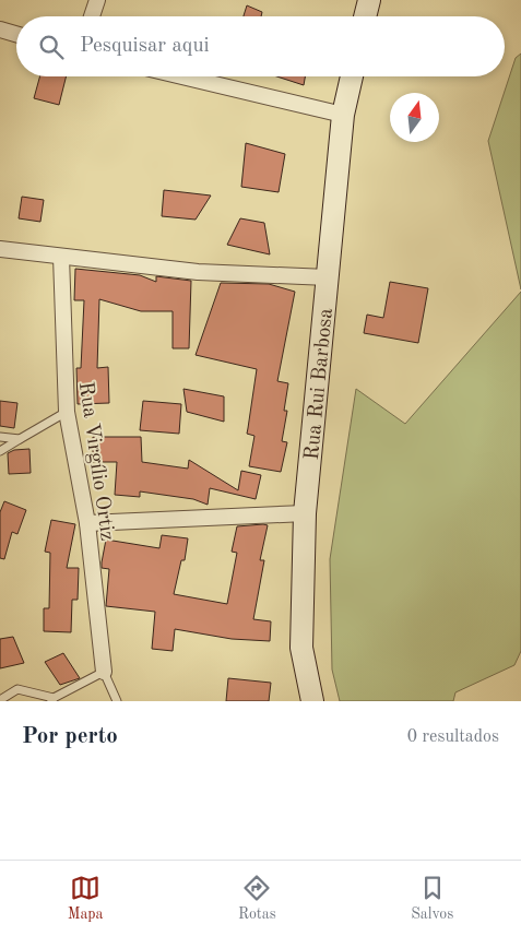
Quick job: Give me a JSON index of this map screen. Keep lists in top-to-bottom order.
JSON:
{
  "streets": {
    "main road": ["Rua Rui Barbosa"],
    "street": ["Rua Virgílio Ortiz"]
  },
  "north": "top",
  "page": {
    "search": "Pesquisar aqui",
    "heading": ["Por perto", "0 resultados"],
    "nav": ["Mapa", "Rotas", "Salvos"]
  }
}
